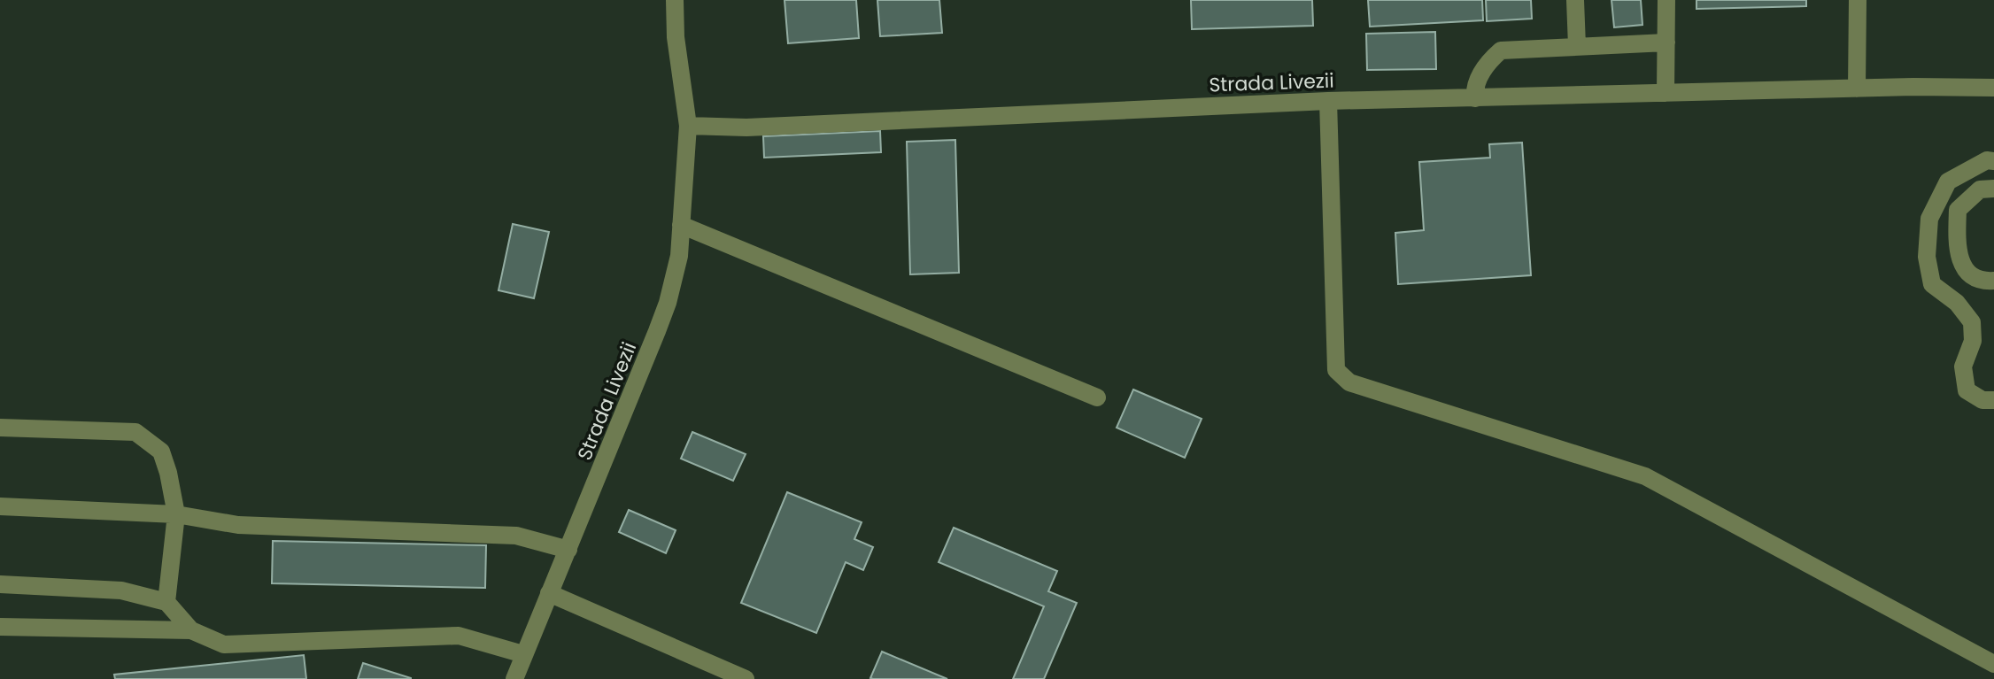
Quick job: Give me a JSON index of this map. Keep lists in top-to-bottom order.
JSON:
{
  "streets": {
    "street": ["Strada Livezii"]
  }
}
